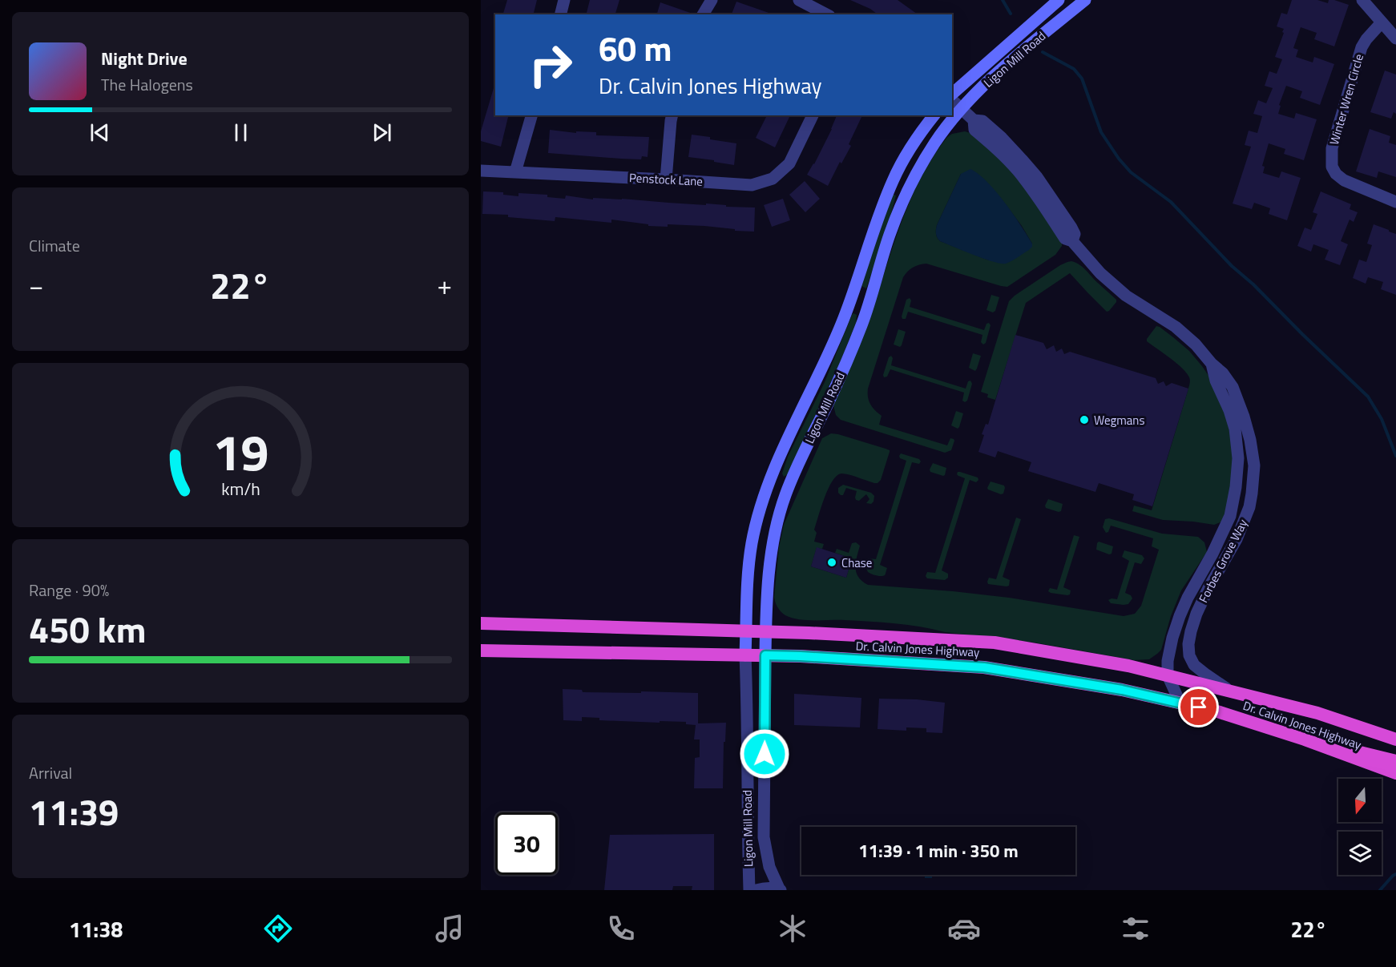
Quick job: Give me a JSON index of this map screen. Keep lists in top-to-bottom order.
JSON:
{
  "streets": {
    "highway": ["Dr. Calvin Jones Highway"],
    "main road": ["Ligon Mill Road"],
    "street": ["Winter Wren Circle", "Penstock Lane", "Forbes Grove Way"]
  },
  "crossings": [
    ["Ligon Mill Road", "Forbes Grove Way"],
    ["Ligon Mill Road", "Dr. Calvin Jones Highway"],
    ["Forbes Grove Way", "Dr. Calvin Jones Highway"]
  ],
  "places": ["Wegmans", "Chase"],
  "north": "bottom",
  "page": {
    "turn": ["60 m", "Dr. Calvin Jones Highway"],
    "song": ["Night Drive", "The Halogens"],
    "tile": [
      "Climate",
      ["Range · 90%", "450 km"],
      ["Arrival", "11:39"]
    ],
    "heat": ["−", "22°", "+"],
    "limit": "30",
    "trip": "11:39 · 1 min · 350 m",
    "tabs": ["11:38", "22°"],
    "gauge": ["19", "km/h"]
  }
}
